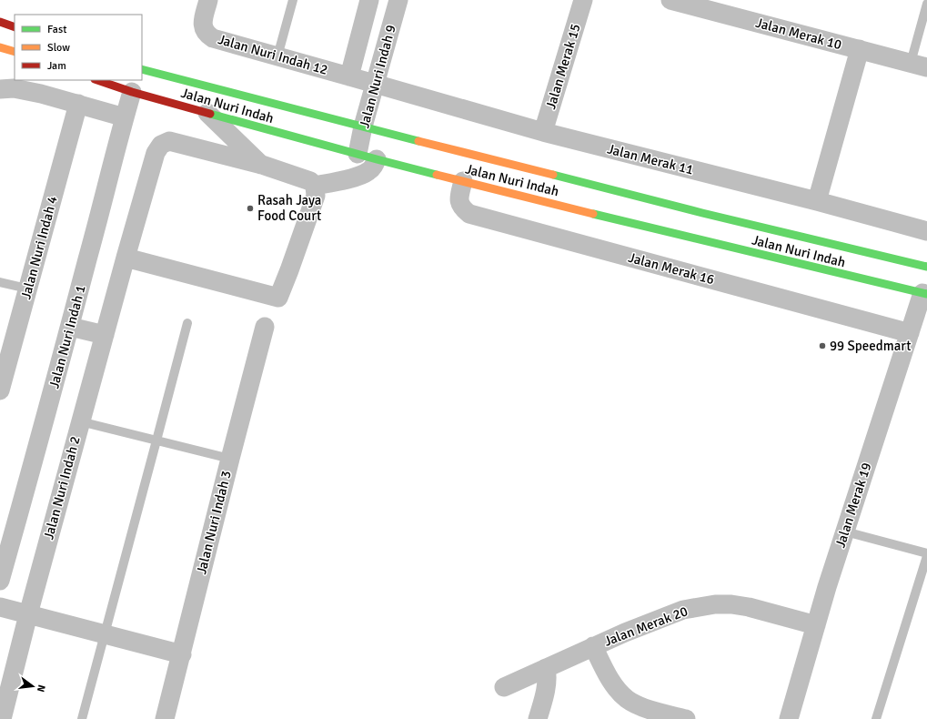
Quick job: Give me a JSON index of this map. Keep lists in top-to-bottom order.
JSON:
{
  "streets": {
    "main road": ["Jalan Nuri Indah"],
    "street": [
      "Jalan Merak 10",
      "Jalan Nuri Indah 12",
      "Jalan Merak 15",
      "Jalan Nuri Indah 9",
      "Jalan Merak 11",
      "Jalan Nuri Indah 4",
      "Jalan Merak 16",
      "Jalan Nuri Indah 1",
      "Jalan Nuri Indah 2",
      "Jalan Merak 19",
      "Jalan Nuri Indah 3",
      "Jalan Merak 20"
    ]
  },
  "crossings": [
    ["Jalan Nuri Indah 12", "Jalan Nuri Indah 9"],
    ["Jalan Nuri Indah 12", "Jalan Merak 11"],
    ["Jalan Merak 15", "Jalan Merak 11"],
    ["Jalan Nuri Indah 9", "Jalan Nuri Indah"],
    ["Jalan Nuri Indah 9", "Jalan Merak 11"],
    ["Jalan Nuri Indah", "Jalan Merak 16"],
    ["Jalan Nuri Indah", "Jalan Nuri Indah 1"],
    ["Jalan Nuri Indah", "Jalan Merak 19"],
    ["Jalan Merak 16", "Jalan Merak 19"],
    ["Jalan Merak 19", "Jalan Merak 20"]
  ],
  "places": ["Rasah Jaya Food Court", "99 Speedmart"],
  "legend": ["Fast", "Slow", "Jam"],
  "north": "right"
}
